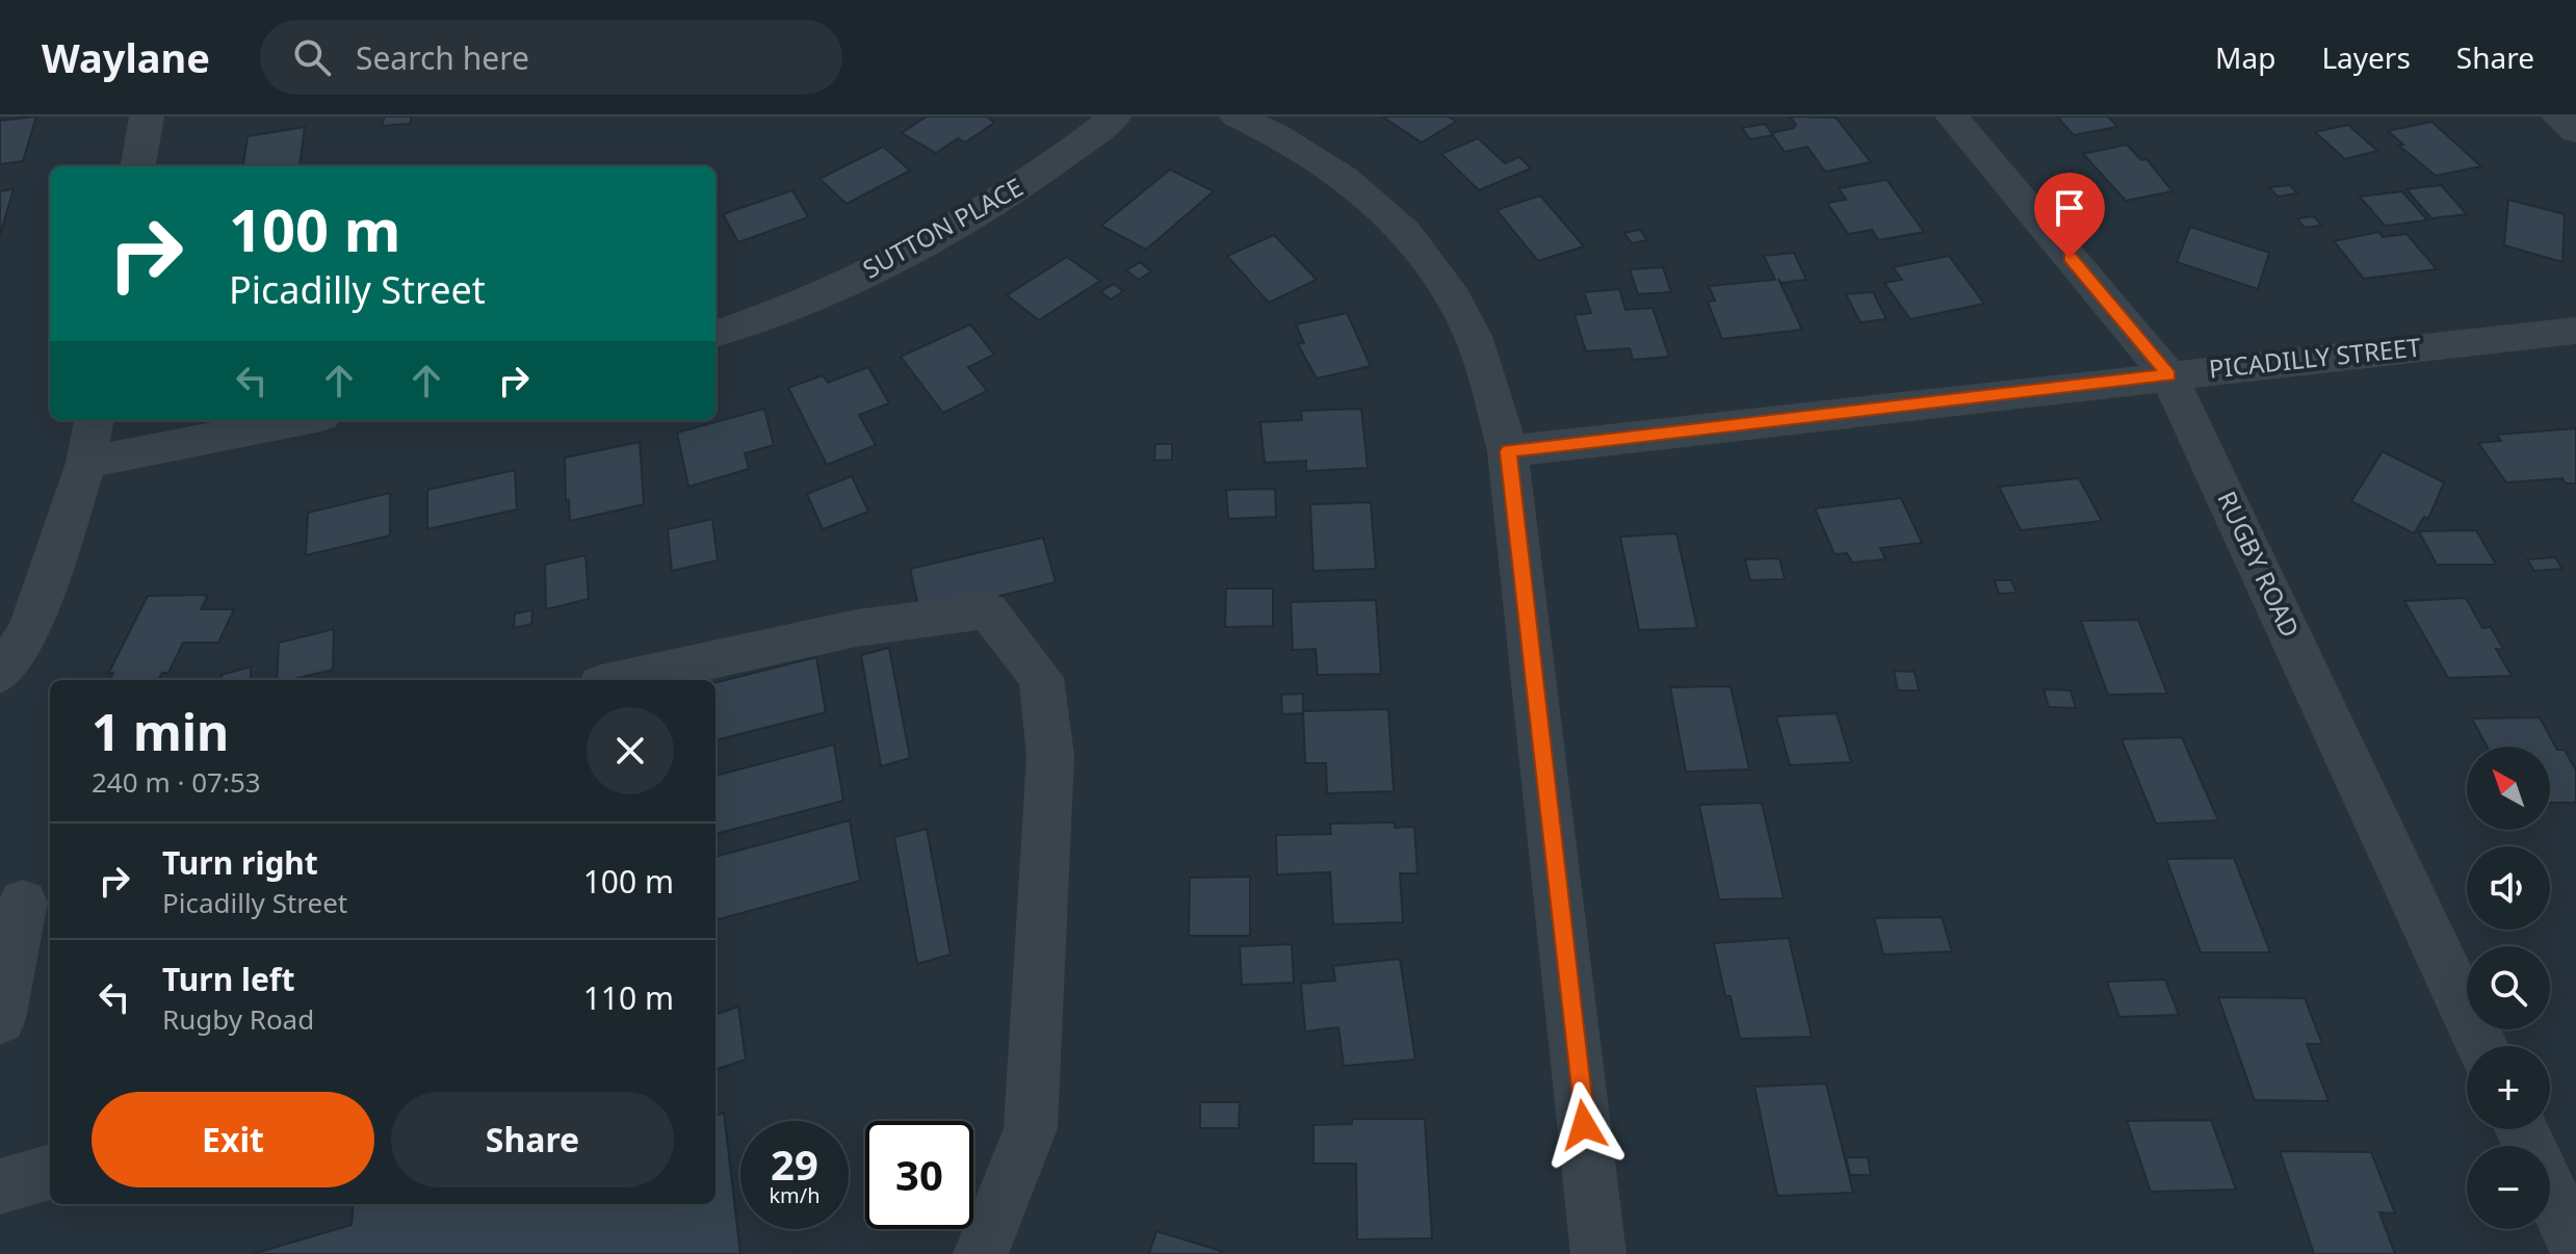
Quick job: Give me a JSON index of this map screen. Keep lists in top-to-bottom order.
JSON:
{
  "streets": {
    "street": ["SUTTON PLACE", "PICADILLY STREET", "RUGBY ROAD"]
  },
  "crossings": [
    ["PICADILLY STREET", "RUGBY ROAD"]
  ],
  "north": "top left",
  "page": {
    "header": "Waylane",
    "search": "Search here",
    "nav": ["Map", "Layers", "Share"],
    "turn": ["100 m", "Picadilly Street"],
    "heading": ["1 min", "240 m · 07:53"],
    "map_buttons": ["+", "−"],
    "list": [
      {
        "name": "Turn right",
        "note": "Picadilly Street",
        "value": "100 m"
      },
      {
        "name": "Turn left",
        "note": "Rugby Road",
        "value": "110 m"
      }
    ],
    "buttons": ["Exit", "Share"],
    "speed": "29 km/h",
    "limit": "30"
  }
}
